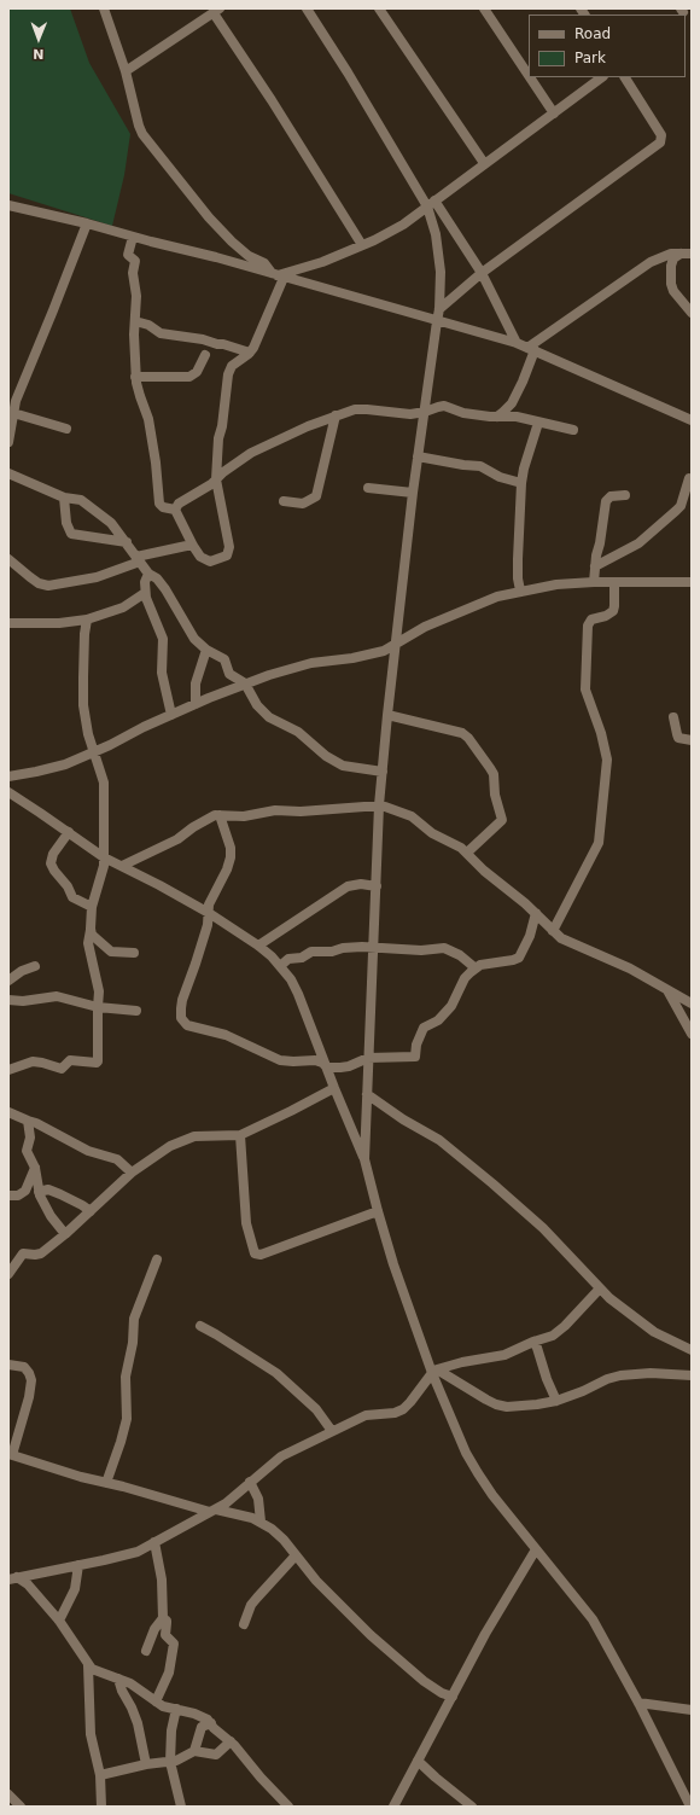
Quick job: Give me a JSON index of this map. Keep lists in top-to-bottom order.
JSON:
{
  "legend": ["Road", "Park"],
  "north": "bottom"
}
